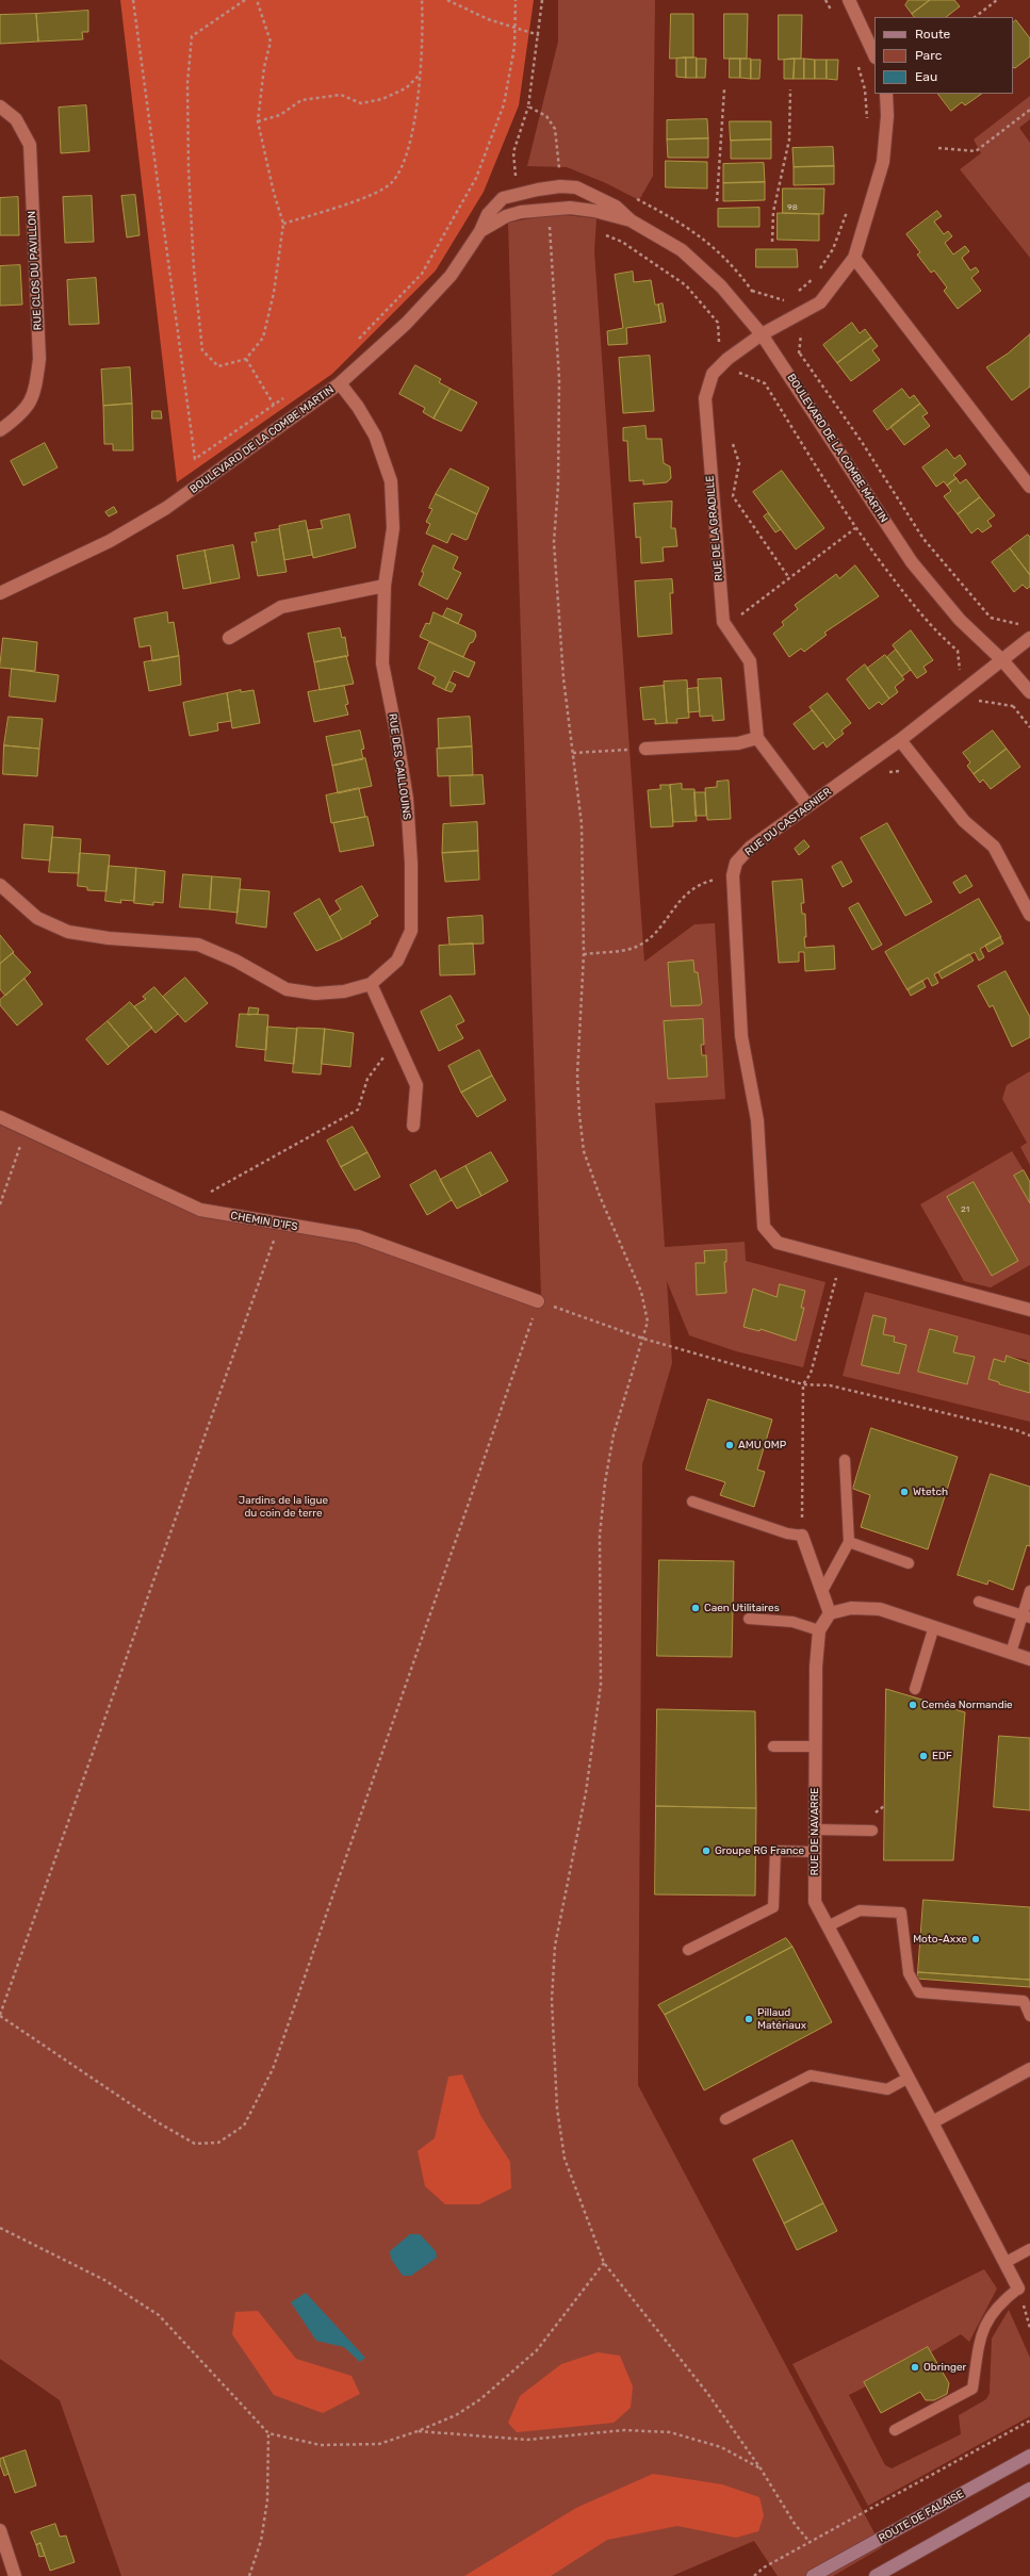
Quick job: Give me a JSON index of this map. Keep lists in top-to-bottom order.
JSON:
{
  "streets": {
    "main road": ["ROUTE DE FALAISE"],
    "street": [
      "RUE CLOS DU PAVILLON",
      "BOULEVARD DE LA COMBE MARTIN",
      "RUE DE LA GRADILLE",
      "RUE DES CAILLOUINS",
      "RUE DU CASTAGNIER",
      "CHEMIN D'IFS",
      "RUE DE NAVARRE"
    ]
  },
  "crossings": [
    ["BOULEVARD DE LA COMBE MARTIN", "RUE DE LA GRADILLE"],
    ["BOULEVARD DE LA COMBE MARTIN", "RUE DES CAILLOUINS"],
    ["BOULEVARD DE LA COMBE MARTIN", "RUE DU CASTAGNIER"]
  ],
  "parks": ["Jardins de la ligue du coin de terre"],
  "places": [
    "AMU OMP",
    "Wtetch",
    "Caen Utilitaires",
    "Ceméa Normandie",
    "EDF",
    "Groupe RG France",
    "Moto-Axxe",
    "Pillaud Matériaux",
    "Obringer"
  ],
  "house_numbers": ["98", "21"],
  "legend": ["Route", "Parc", "Eau"]
}
